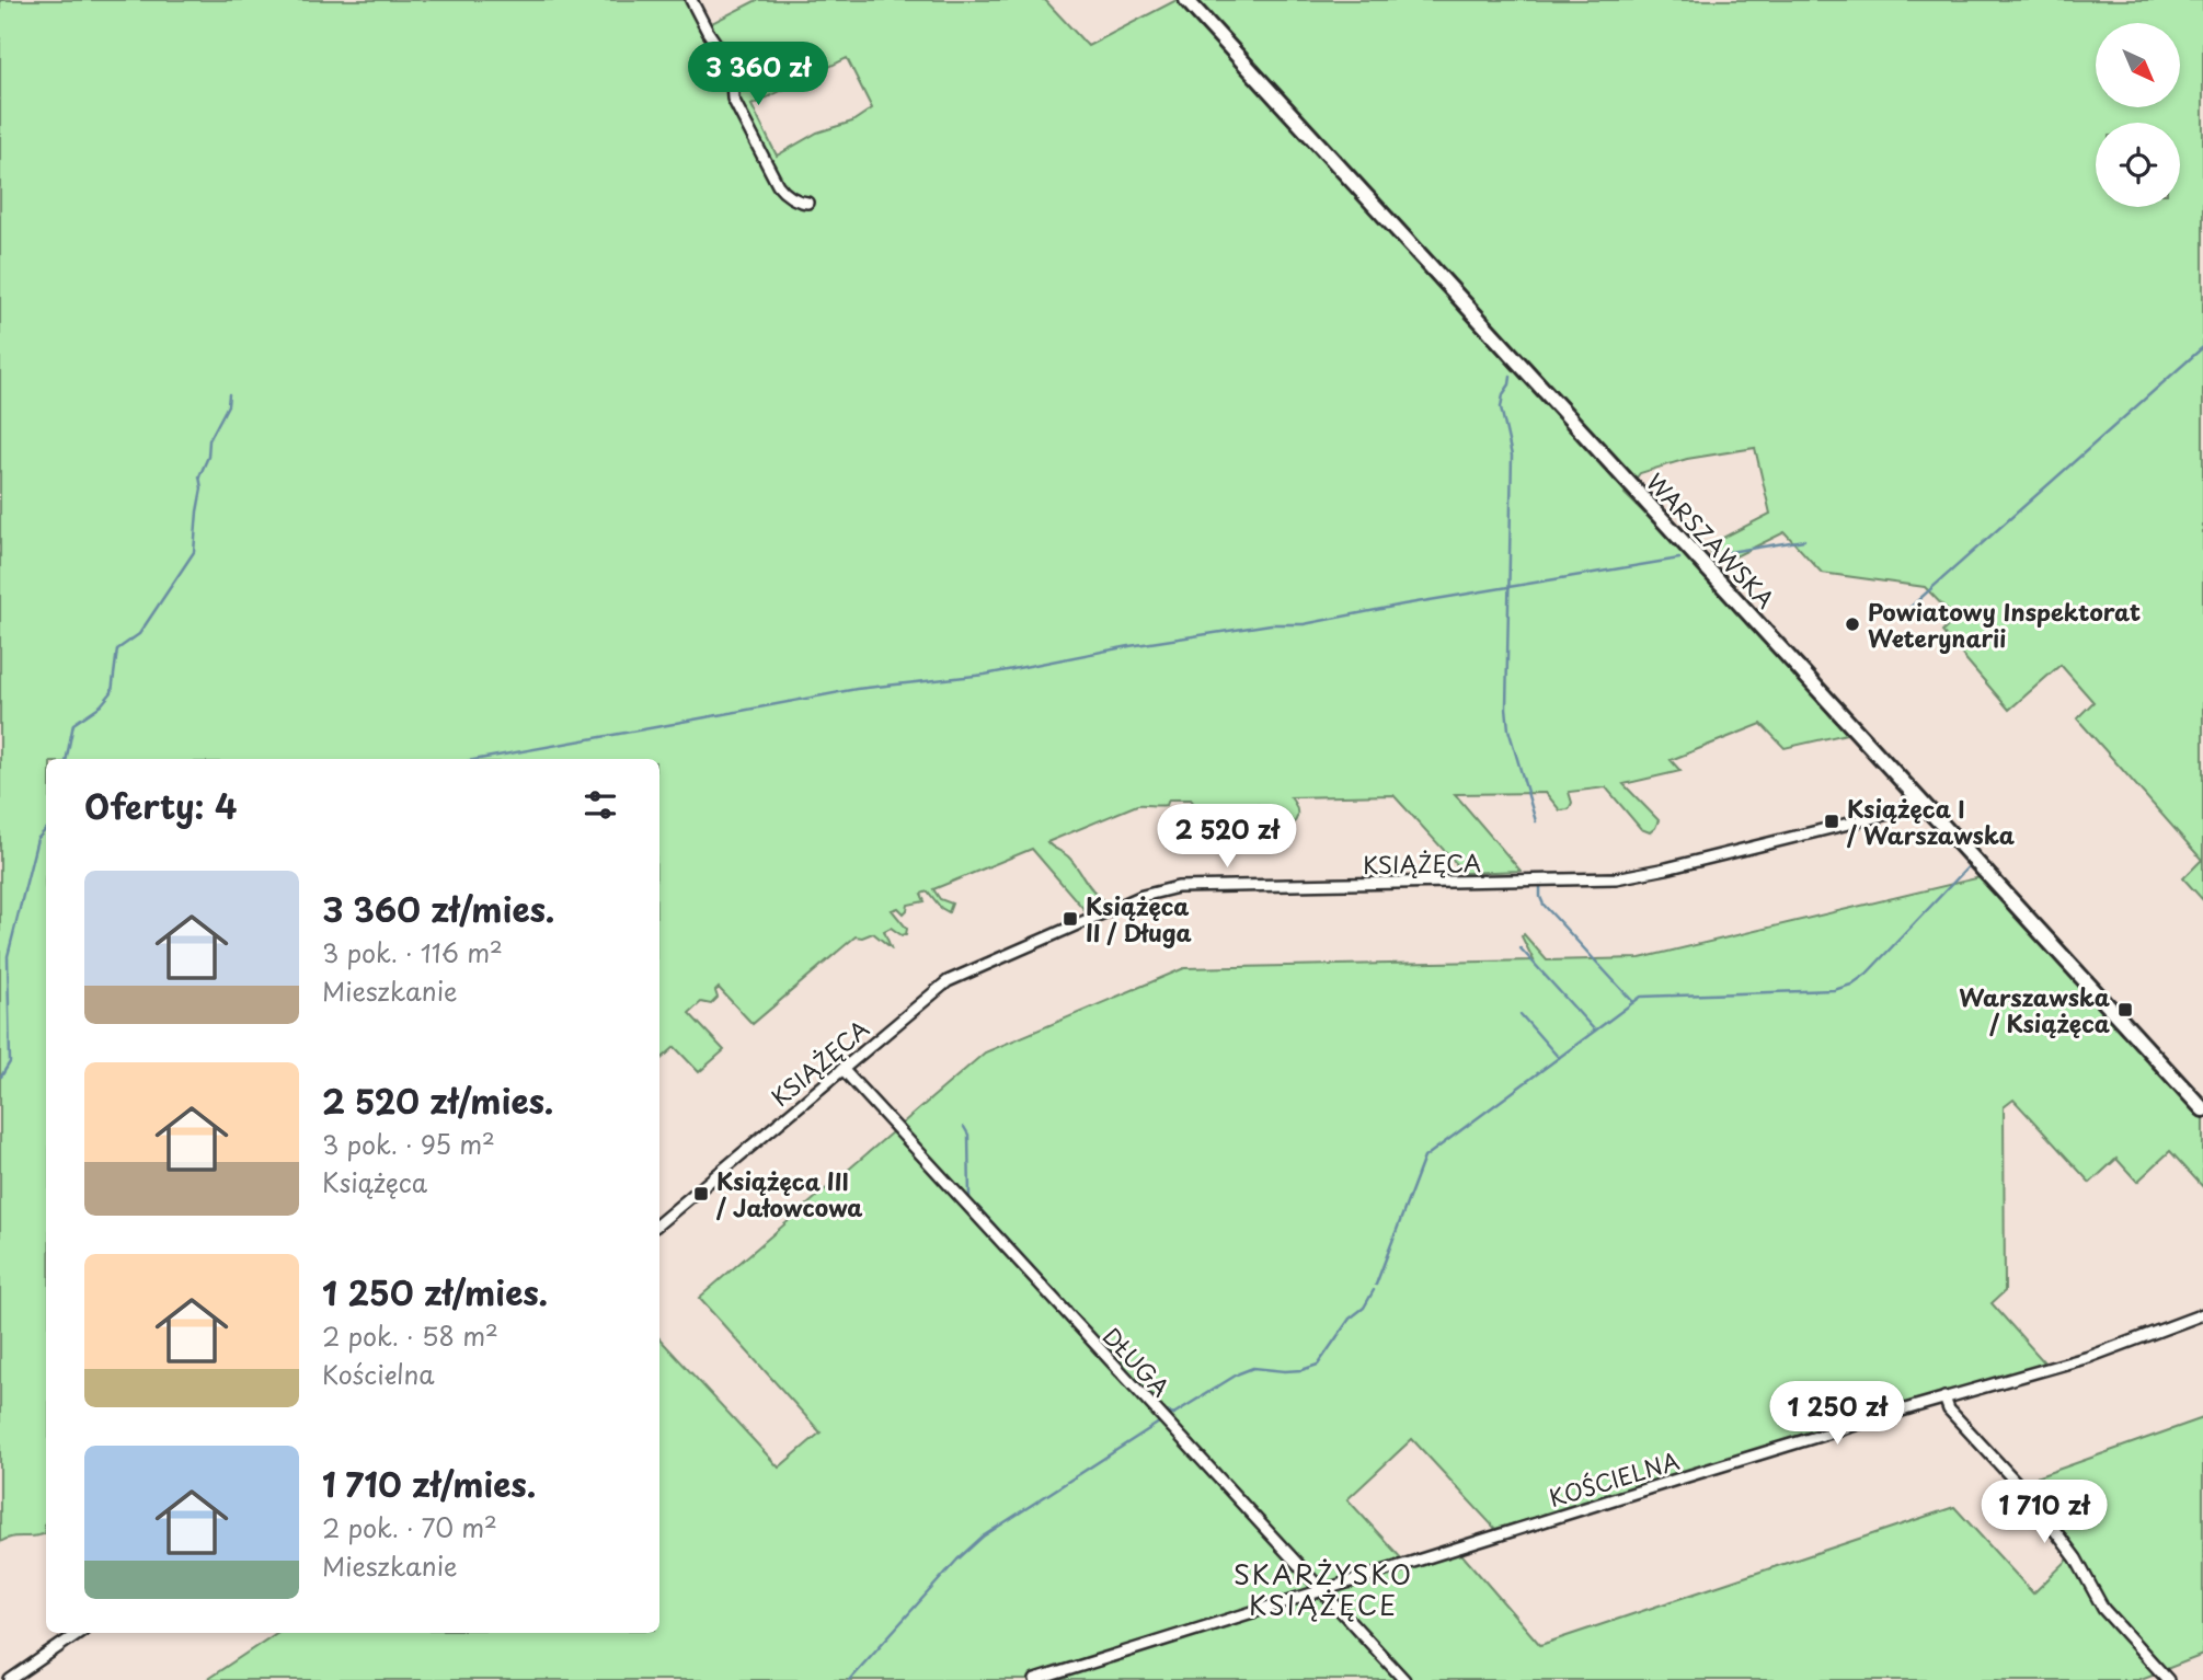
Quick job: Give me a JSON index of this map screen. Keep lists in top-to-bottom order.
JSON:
{
  "streets": {
    "street": [
      "WARSZAWSKA",
      "KSIĄŻĘCA",
      "DŁUGA",
      "KOŚCIELNA"
    ]
  },
  "crossings": [
    ["WARSZAWSKA", "KSIĄŻĘCA"],
    ["KSIĄŻĘCA", "DŁUGA"],
    ["DŁUGA", "KOŚCIELNA"]
  ],
  "districts": ["SKARŻYSKO KSIĄŻĘCE"],
  "places": {
    "other": ["Powiatowy Inspektorat Weterynarii"],
    "transit": [
      "Książęca I / Warszawska",
      "Książęca II / Długa",
      "Warszawska / Książęca",
      "Książęca III / Jałowcowa"
    ]
  },
  "north": "bottom right",
  "page": {
    "price": [
      "3 360 zł",
      "2 520 zł",
      "1 250 zł",
      "1 710 zł"
    ],
    "heading": "Oferty: 4",
    "list": [
      {
        "name": "3 360 zł/mies.",
        "note": "3 pok. · 116 m² · Mieszkanie"
      },
      {
        "name": "2 520 zł/mies.",
        "note": "3 pok. · 95 m² · Książęca"
      },
      {
        "name": "1 250 zł/mies.",
        "note": "2 pok. · 58 m² · Kościelna"
      },
      {
        "name": "1 710 zł/mies.",
        "note": "2 pok. · 70 m² · Mieszkanie"
      }
    ]
  }
}
